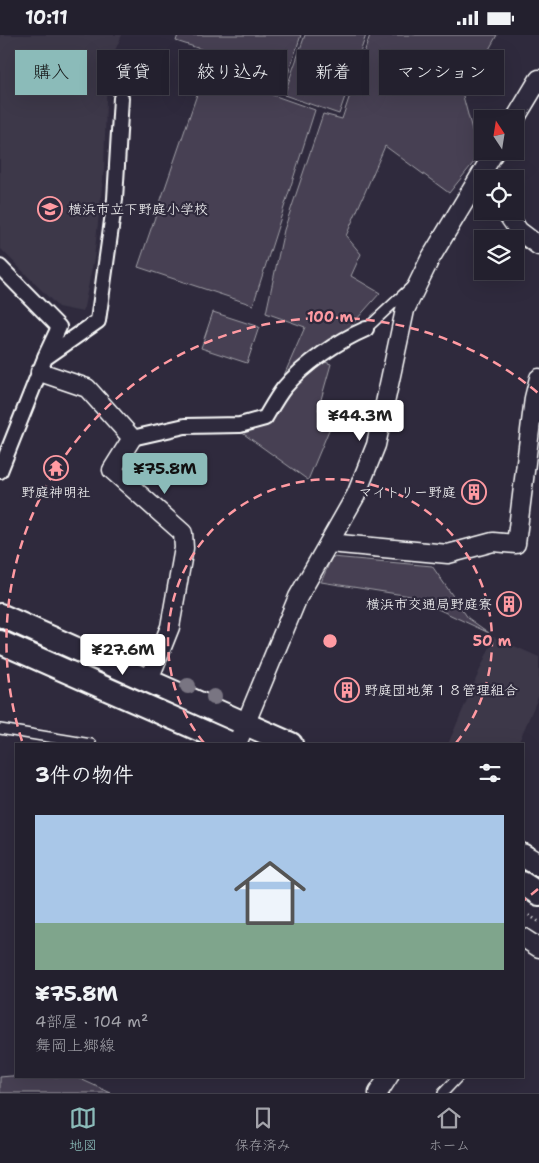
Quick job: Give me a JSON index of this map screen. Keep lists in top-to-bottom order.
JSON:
{
  "places": {
    "school or university": ["横浜市立下野庭小学校"],
    "temple": ["野庭神明社"],
    "building": ["マイトリー野庭", "横浜市交通局野庭寮", "野庭団地第１８管理組合"]
  },
  "north": "top",
  "page": {
    "status": "10:11",
    "chip": [
      "購入",
      "賃貸",
      "絞り込み",
      "新着",
      "マンション"
    ],
    "price": ["¥44.3M", "¥75.8M", "¥27.6M"],
    "heading": "3件の物件",
    "list": [
      {
        "name": "¥75.8M",
        "note": "4部屋 · 104 m² · 舞岡上郷線"
      }
    ],
    "tabs": ["地図", "保存済み", "ホーム"]
  },
  "rings": ["100 m", "50 m"]
}
